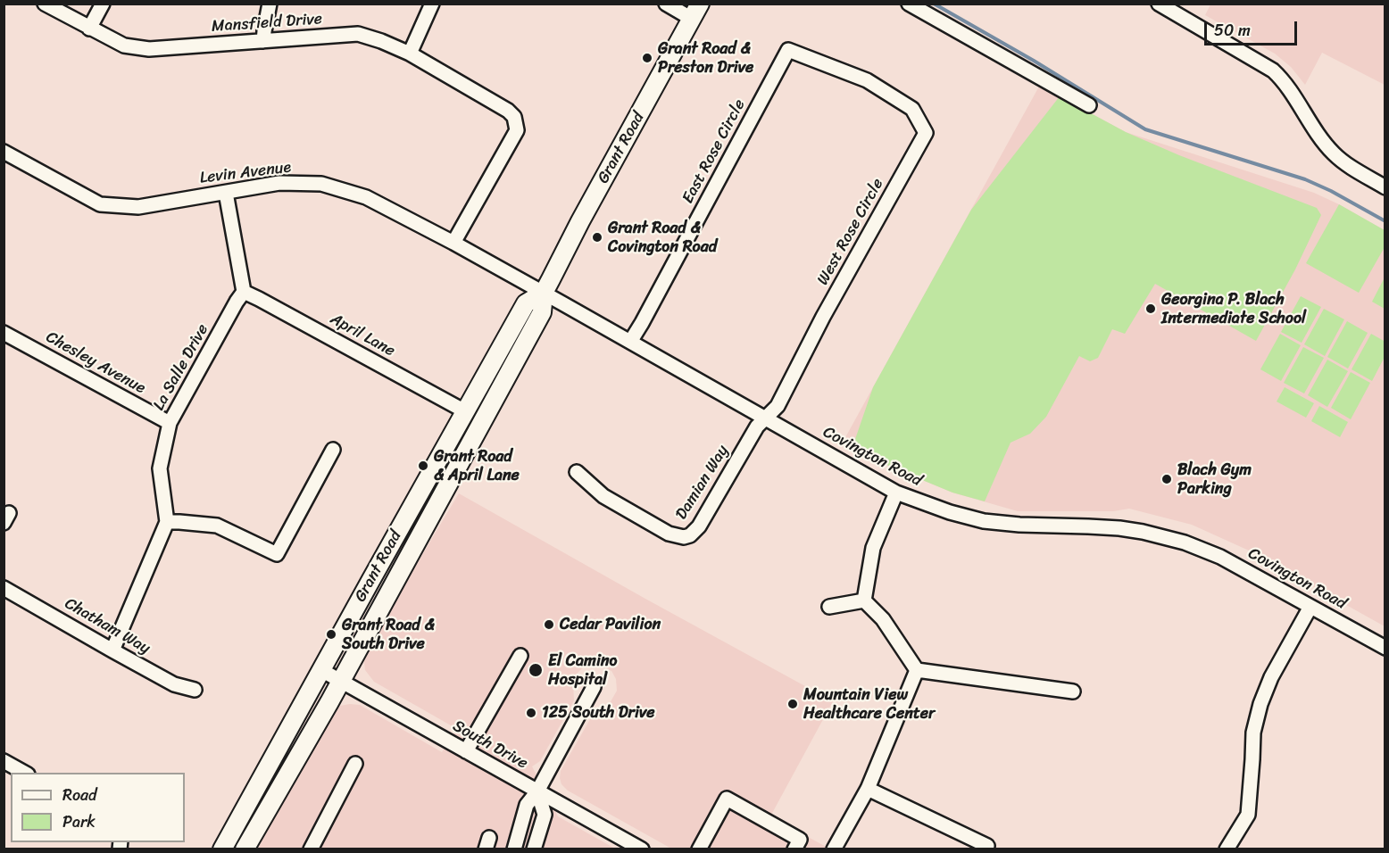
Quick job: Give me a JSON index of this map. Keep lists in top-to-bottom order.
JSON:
{
  "streets": {
    "main road": ["Grant Road"],
    "street": [
      "Mansfield Drive",
      "East Rose Circle",
      "Levin Avenue",
      "West Rose Circle",
      "April Lane",
      "Chesley Avenue",
      "La Salle Drive",
      "Covington Road",
      "Damian Way",
      "Chatham Way",
      "South Drive"
    ]
  },
  "crossings": [
    ["Mansfield Drive", "Levin Avenue"],
    ["Grant Road", "Levin Avenue"],
    ["Grant Road", "April Lane"],
    ["Grant Road", "Covington Road"],
    ["Grant Road", "South Drive"],
    ["East Rose Circle", "West Rose Circle"],
    ["East Rose Circle", "Covington Road"],
    ["Levin Avenue", "Covington Road"],
    ["West Rose Circle", "Covington Road"],
    ["West Rose Circle", "Damian Way"],
    ["April Lane", "La Salle Drive"],
    ["Chesley Avenue", "La Salle Drive"],
    ["Covington Road", "Damian Way"]
  ],
  "places": [
    "Grant Road & Preston Drive",
    "Grant Road & Covington Road",
    "Georgina P. Blach Intermediate School",
    "Grant Road & April Lane",
    "Blach Gym Parking",
    "Cedar Pavilion",
    "Grant Road & South Drive",
    "El Camino Hospital",
    "Mountain View Healthcare Center",
    "125 South Drive"
  ],
  "legend": ["Road", "Park"],
  "scale_bar": "50 m"
}
